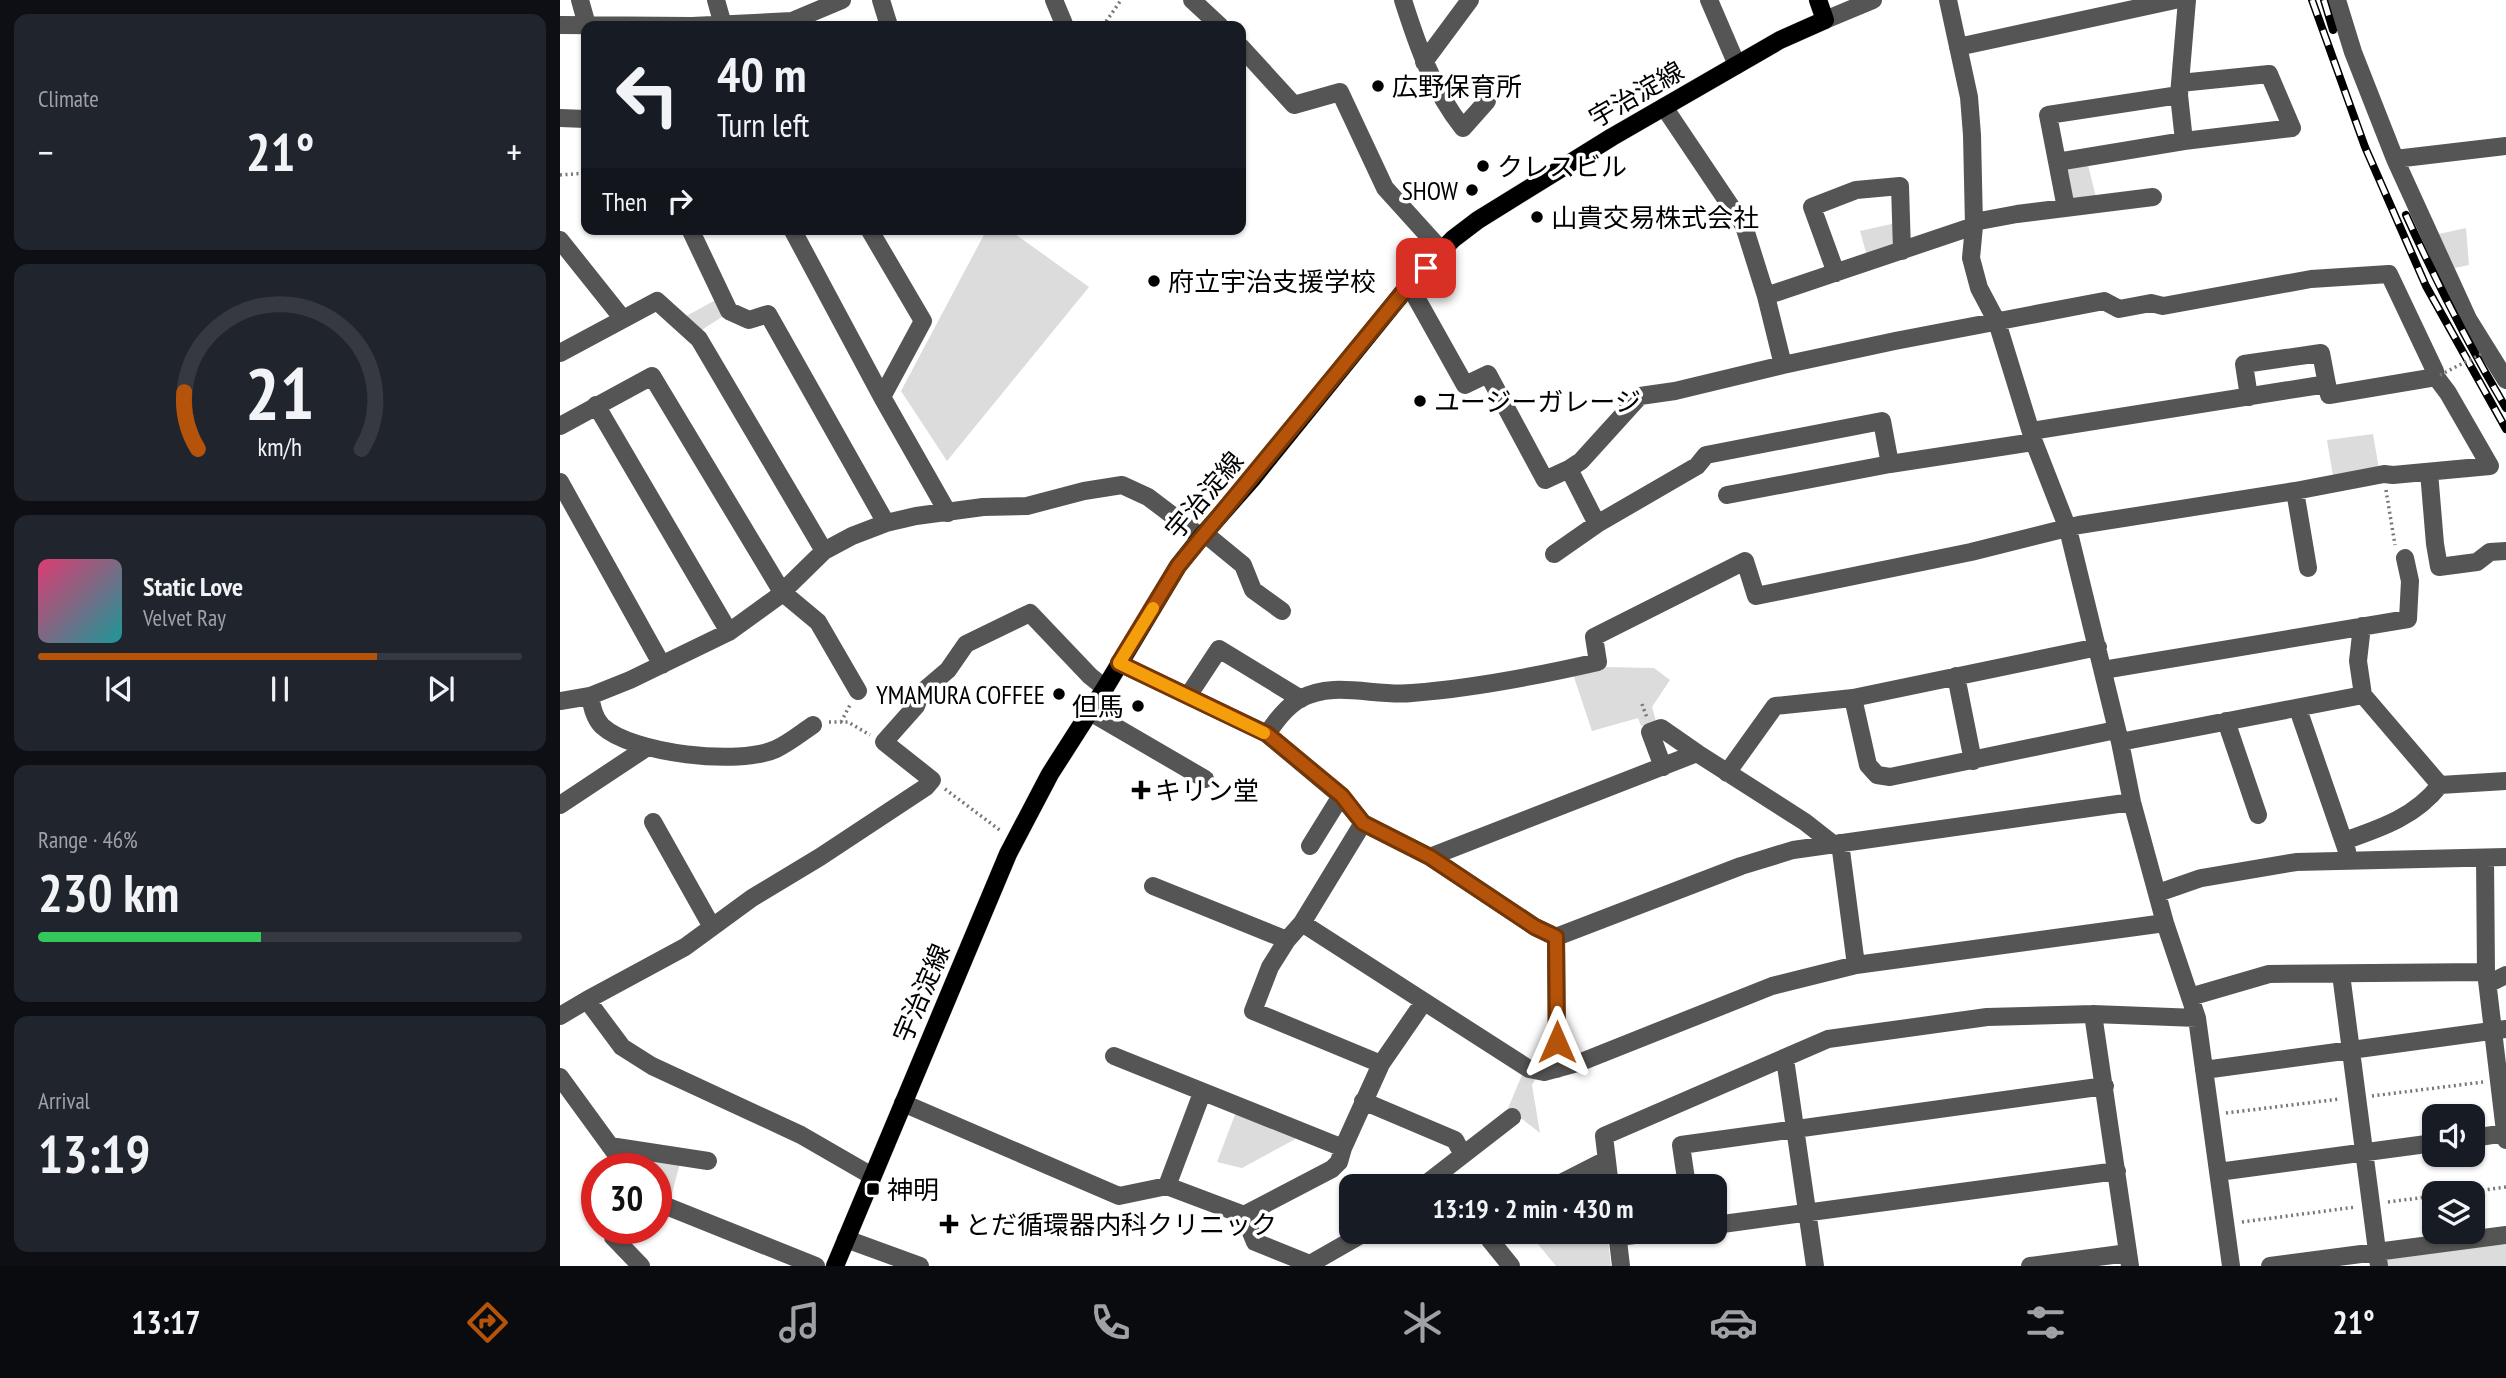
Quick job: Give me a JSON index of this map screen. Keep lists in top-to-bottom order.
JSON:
{
  "streets": {
    "main road": ["宇治淀線"]
  },
  "places": {
    "other": [
      "広野保育所",
      "クレスビル",
      "SHOW",
      "山貴交易株式会社",
      "府立宇治支援学校",
      "ユージーガレージ",
      "YMAMURA COFFEE",
      "但馬"
    ],
    "health": ["キリン堂", "とだ循環器内科クリニック"],
    "transit": ["神明"]
  },
  "page": {
    "tile": [
      "Climate",
      ["Range · 46%", "230 km"],
      ["Arrival", "13:19"]
    ],
    "turn": ["40 m", "Turn left"],
    "heat": ["−", "21°", "+"],
    "then": "Then",
    "song": ["Static Love", "Velvet Ray"],
    "limit": "30",
    "trip": "13:19 · 2 min · 430 m",
    "tabs": ["13:17", "21°"],
    "gauge": ["21", "km/h"]
  }
}
